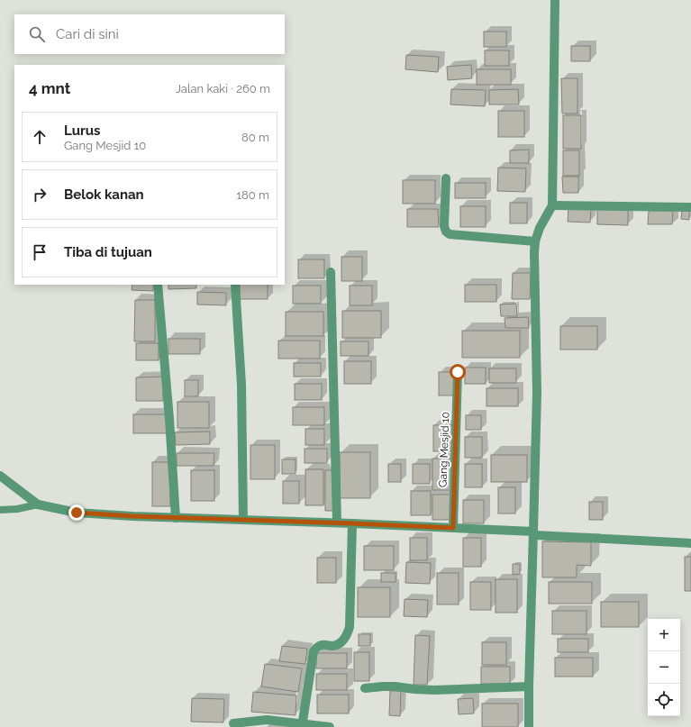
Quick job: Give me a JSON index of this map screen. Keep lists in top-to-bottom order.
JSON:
{
  "streets": {
    "street": ["Gang Mesjid 10"]
  },
  "page": {
    "search": "Cari di sini",
    "heading": ["4 mnt", "Jalan kaki · 260 m"],
    "list": [
      ["Lurus", "Gang Mesjid 10", "80 m"],
      ["Belok kanan", "180 m"],
      "Tiba di tujuan"
    ],
    "map_buttons": ["+", "−"]
  }
}
